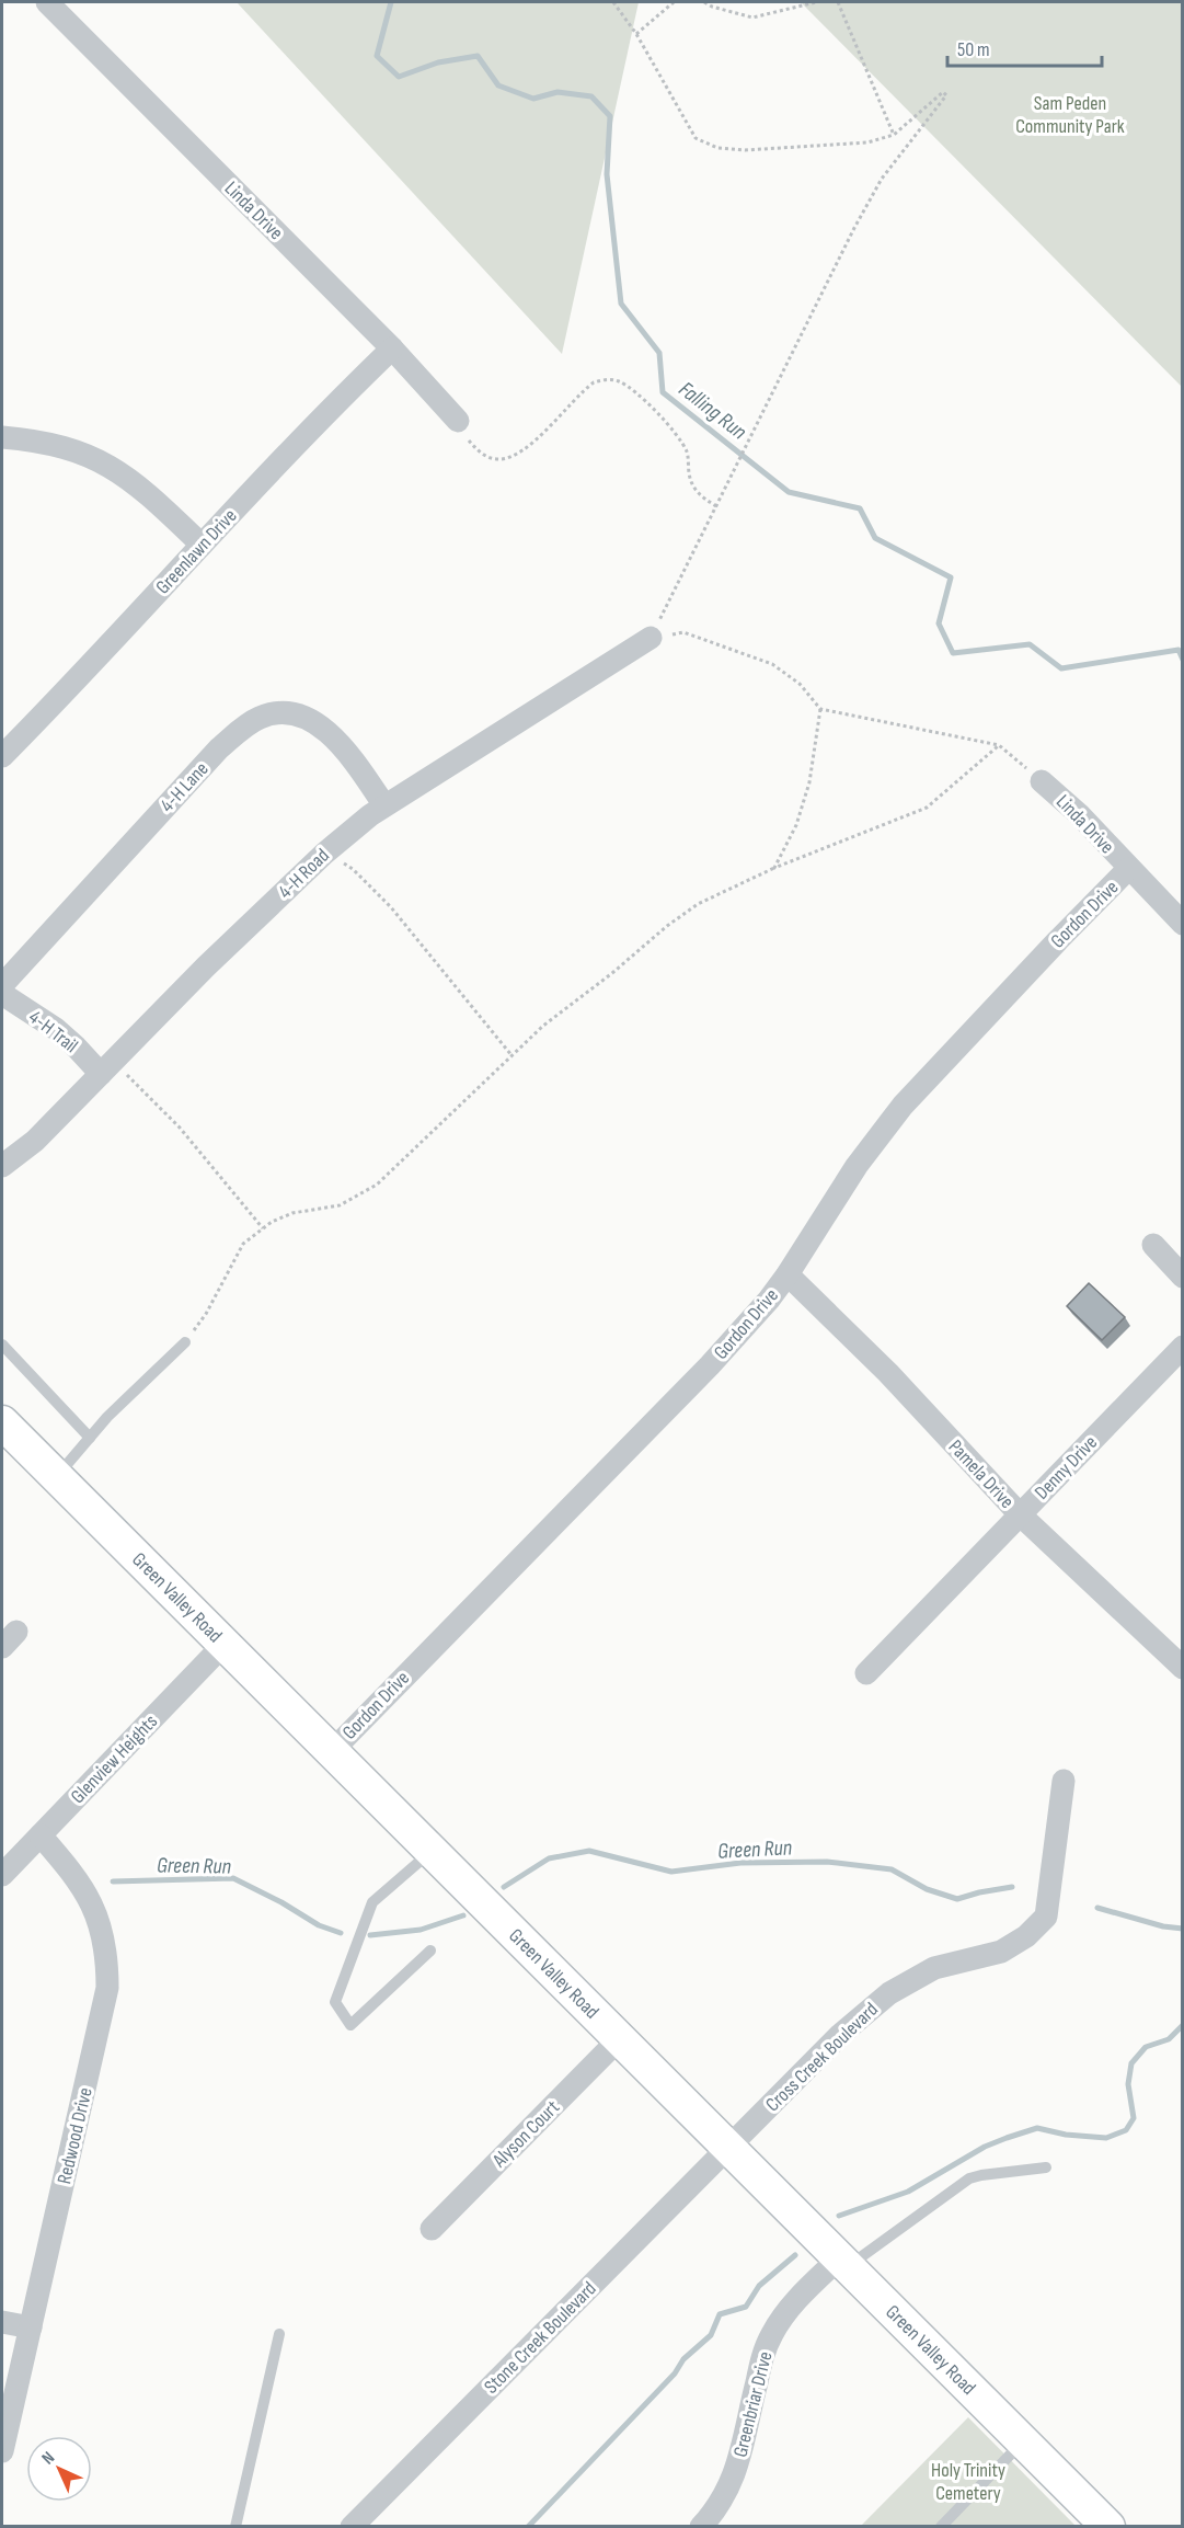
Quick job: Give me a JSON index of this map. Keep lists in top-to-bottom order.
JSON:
{
  "streets": {
    "street": [
      "Linda Drive",
      "Greenlawn Drive",
      "4-H Lane",
      "4-H Road",
      "Gordon Drive",
      "4-H Trail",
      "Denny Drive",
      "Pamela Drive",
      "Green Valley Road",
      "Glenview Heights",
      "Cross Creek Boulevard",
      "Alyson Court",
      "Redwood Drive",
      "Stone Creek Boulevard",
      "Greenbriar Drive"
    ]
  },
  "crossings": [
    ["Linda Drive", "Greenlawn Drive"],
    ["Linda Drive", "Gordon Drive"],
    ["4-H Lane", "4-H Road"],
    ["4-H Road", "4-H Trail"],
    ["Gordon Drive", "Pamela Drive"],
    ["Gordon Drive", "Green Valley Road"],
    ["Denny Drive", "Pamela Drive"],
    ["Green Valley Road", "Glenview Heights"],
    ["Green Valley Road", "Cross Creek Boulevard"],
    ["Green Valley Road", "Alyson Court"],
    ["Green Valley Road", "Stone Creek Boulevard"],
    ["Green Valley Road", "Greenbriar Drive"],
    ["Glenview Heights", "Redwood Drive"],
    ["Cross Creek Boulevard", "Stone Creek Boulevard"]
  ],
  "water": ["Falling Run", "Green Run"],
  "parks": ["Sam Peden Community Park", "Holy Trinity Cemetery"],
  "scale_bar": "50 m",
  "north": "top left"
}
